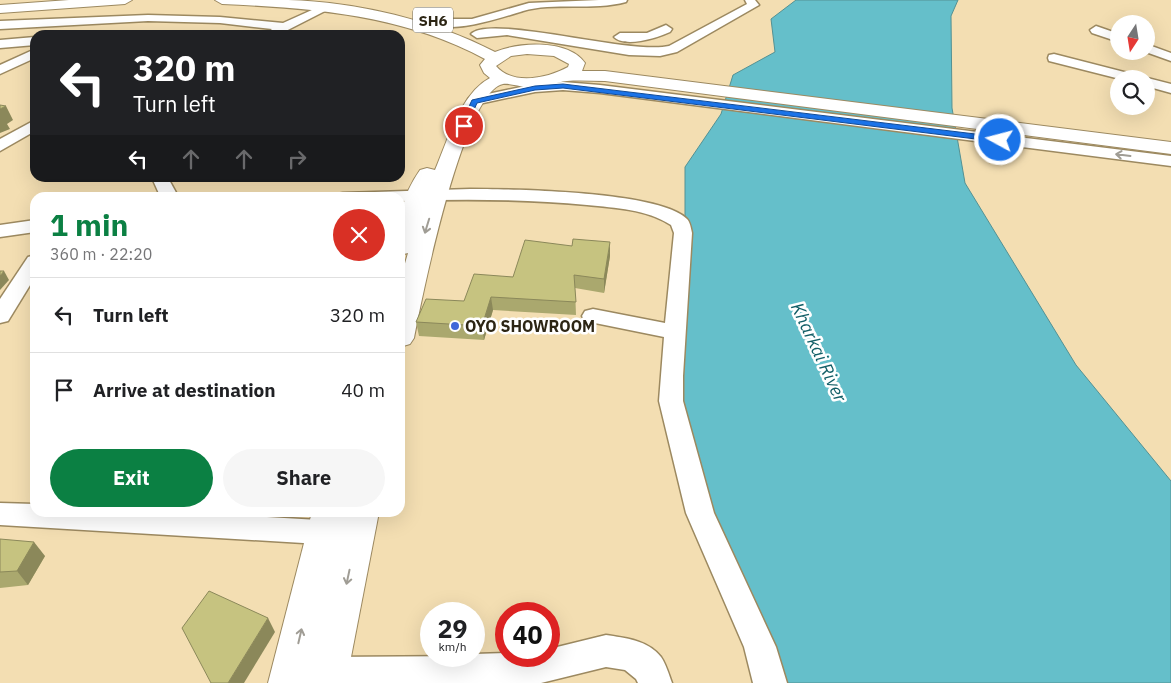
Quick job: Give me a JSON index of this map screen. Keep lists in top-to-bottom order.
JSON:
{
  "streets": {
    "main road": ["SH6"]
  },
  "water": ["Kharkai River"],
  "places": ["OYO SHOWROOM"],
  "north": "bottom",
  "page": {
    "turn": ["320 m", "Turn left"],
    "heading": ["1 min", "360 m · 22:20"],
    "list": [
      {
        "name": "Turn left",
        "value": "320 m"
      },
      {
        "name": "Arrive at destination",
        "value": "40 m"
      }
    ],
    "buttons": ["Exit", "Share"],
    "speed": "29 km/h",
    "limit": "40"
  }
}
